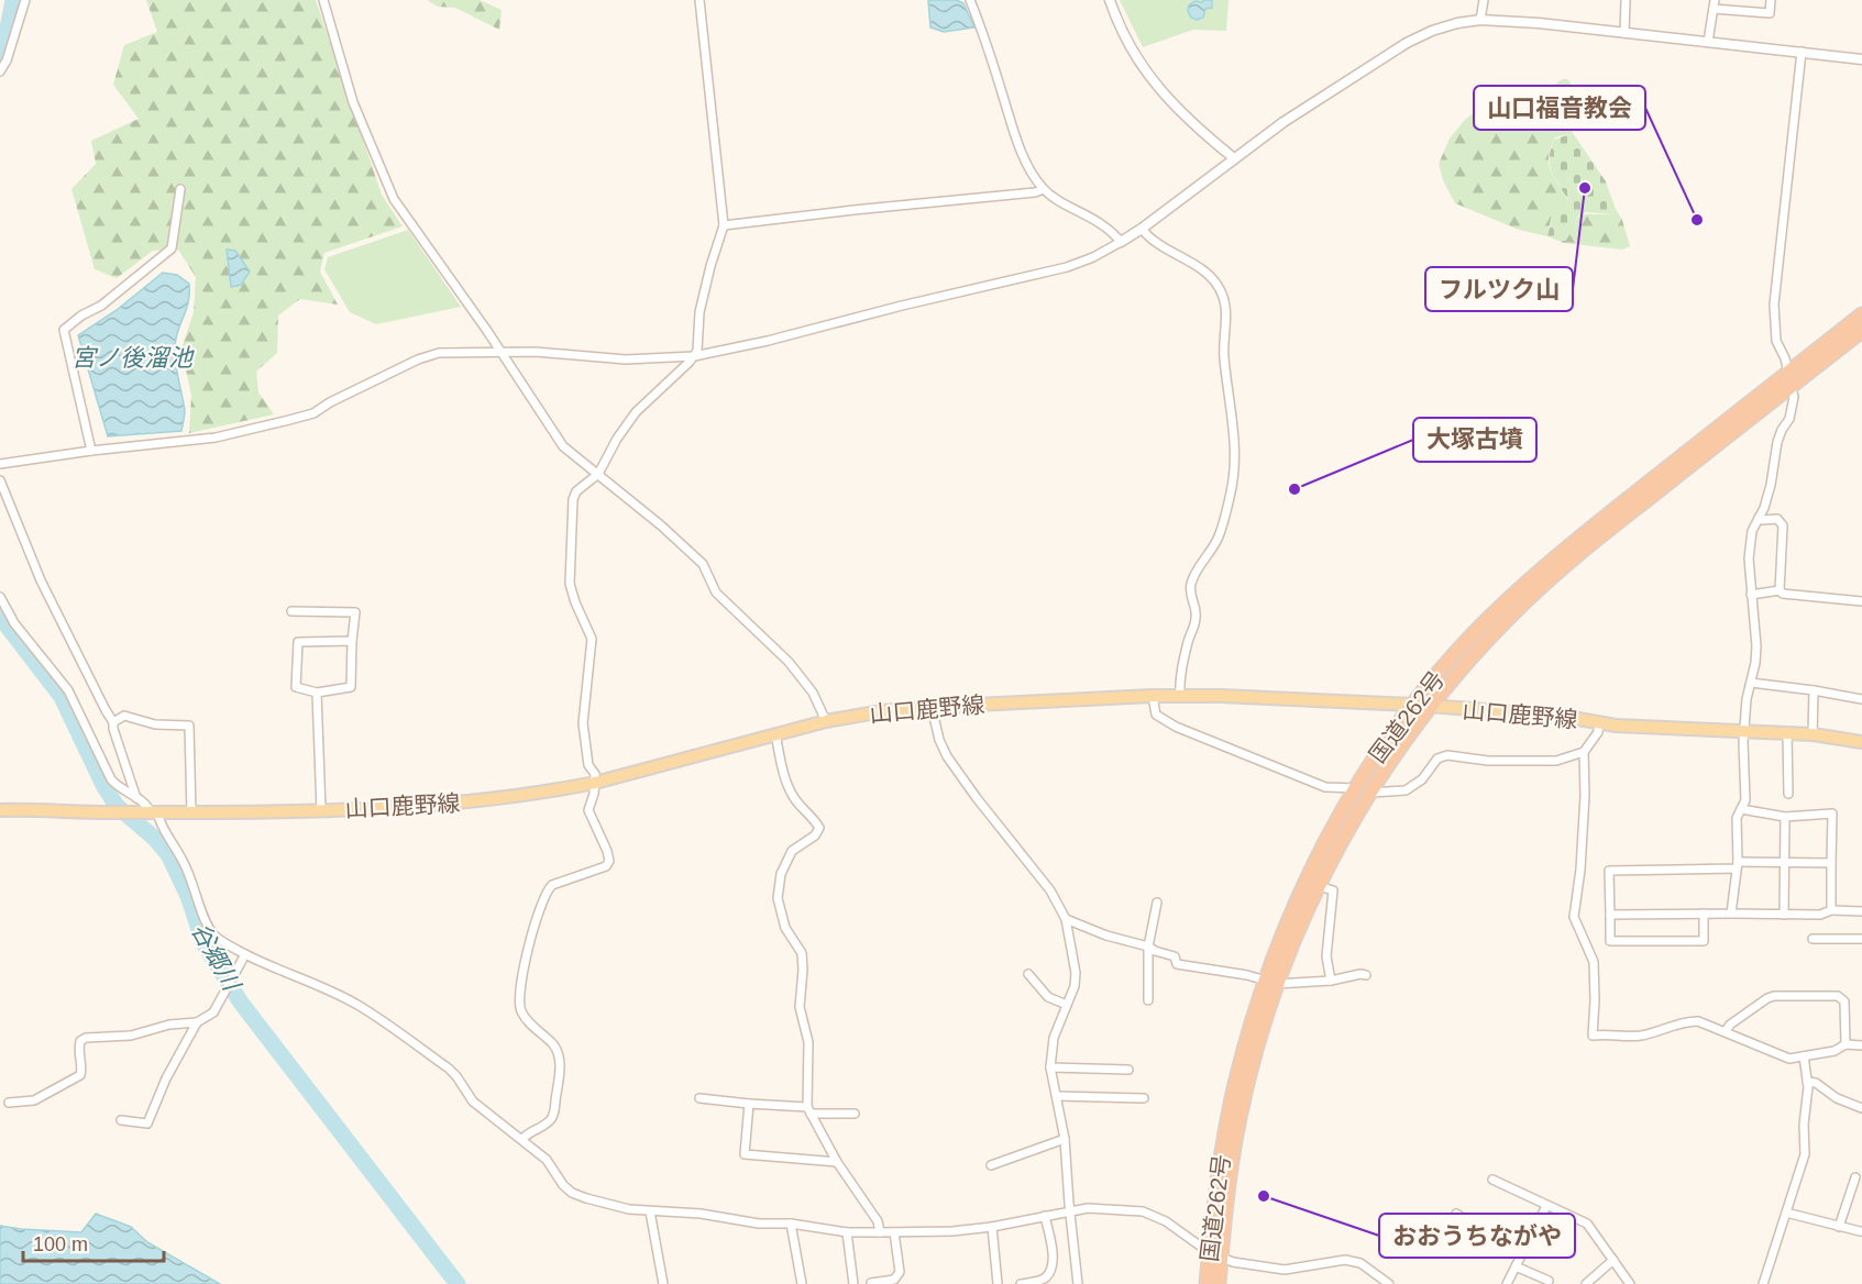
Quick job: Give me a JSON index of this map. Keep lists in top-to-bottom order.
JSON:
{
  "streets": {
    "highway": ["国道262号"],
    "main road": ["山口鹿野線"]
  },
  "crossings": [
    ["山口鹿野線", "国道262号"]
  ],
  "water": ["宮ノ後溜池", "谷郷川"],
  "places": [
    "フルツク山",
    "山口福音教会",
    "大塚古墳",
    "おおうちながや"
  ],
  "scale_bar": "100 m"
}
